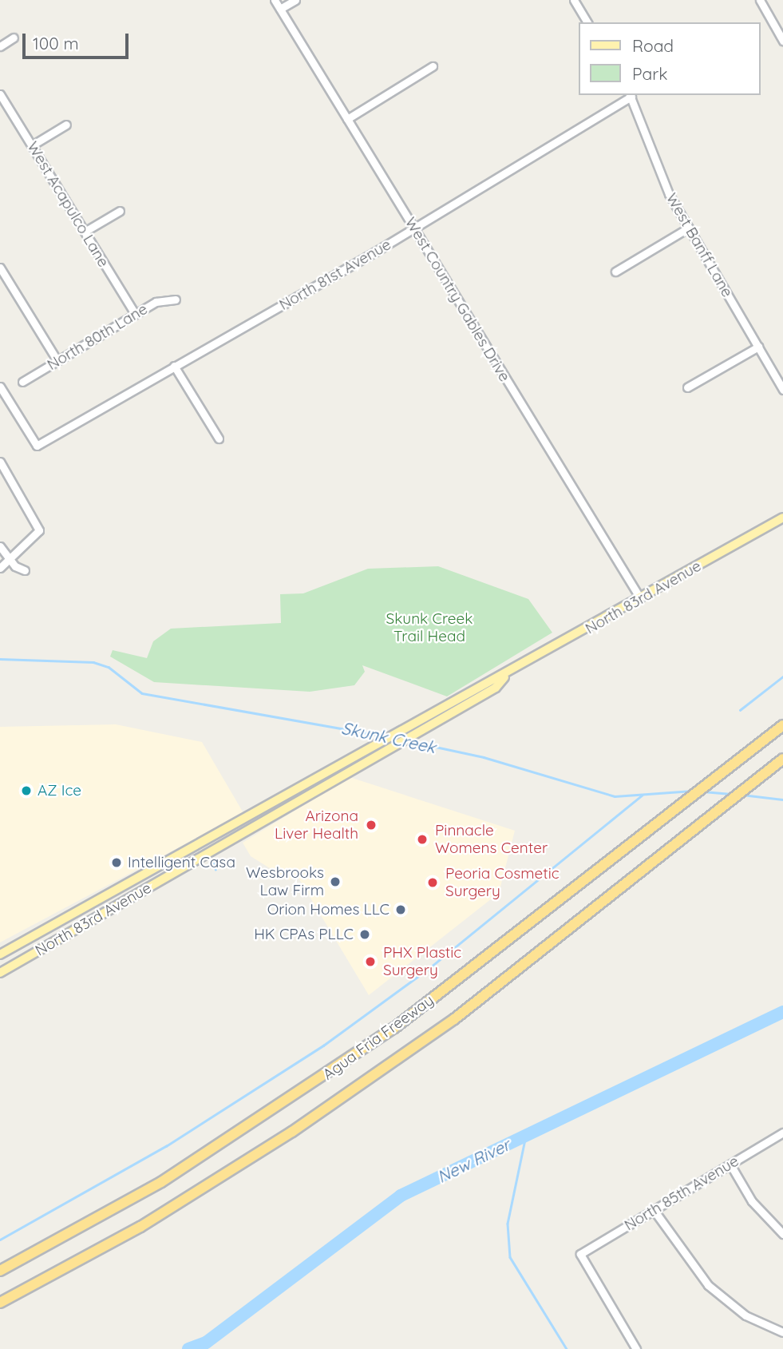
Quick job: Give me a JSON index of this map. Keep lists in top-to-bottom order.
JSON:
{
  "streets": {
    "highway": ["Agua Fria Freeway"],
    "main road": ["North 83rd Avenue"],
    "street": [
      "West Acapulco Lane",
      "West Banff Lane",
      "North 81st Avenue",
      "West Country Gables Drive",
      "North 80th Lane",
      "North 85th Avenue"
    ]
  },
  "crossings": [
    ["West Acapulco Lane", "North 80th Lane"],
    ["West Banff Lane", "North 81st Avenue"],
    ["North 81st Avenue", "West Country Gables Drive"],
    ["West Country Gables Drive", "North 83rd Avenue"]
  ],
  "water": ["Skunk Creek", "New River"],
  "parks": ["Skunk Creek Trail Head"],
  "places": [
    "AZ Ice",
    "Arizona Liver Health",
    "Pinnacle Womens Center",
    "Intelligent Casa",
    "Wesbrooks Law Firm",
    "Peoria Cosmetic Surgery",
    "Orion Homes LLC",
    "HK CPAs PLLC",
    "PHX Plastic Surgery"
  ],
  "legend": ["Road", "Park"],
  "scale_bar": "100 m"
}
